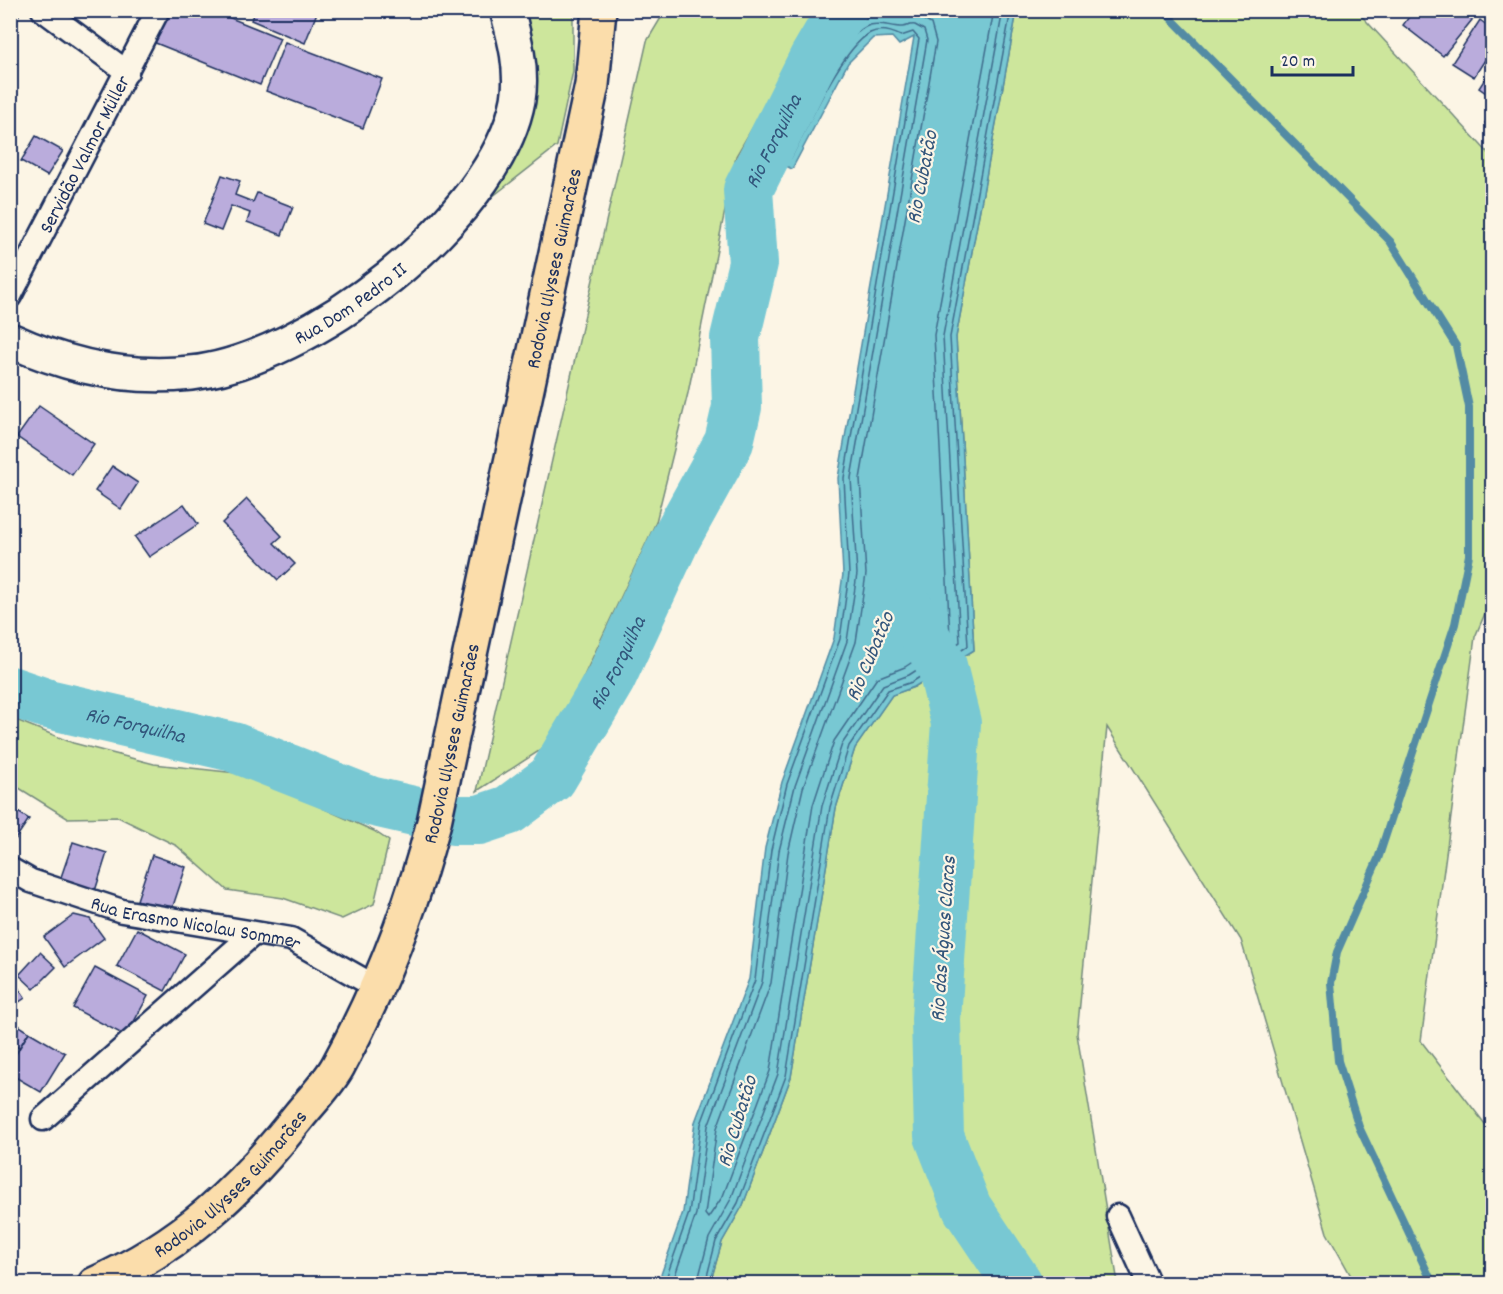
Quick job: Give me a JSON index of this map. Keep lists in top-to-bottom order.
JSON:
{
  "streets": {
    "highway": ["Rodovia Ulysses Guimarães"],
    "street": ["Servidão Valmor Müller", "Rua Dom Pedro II", "Rua Erasmo Nicolau Sommer"]
  },
  "crossings": [
    ["Rodovia Ulysses Guimarães", "Rua Erasmo Nicolau Sommer"]
  ],
  "water": ["Rio Forquilha", "Rio Cubatão", "Rio das Águas Claras"],
  "scale_bar": "20 m"
}
